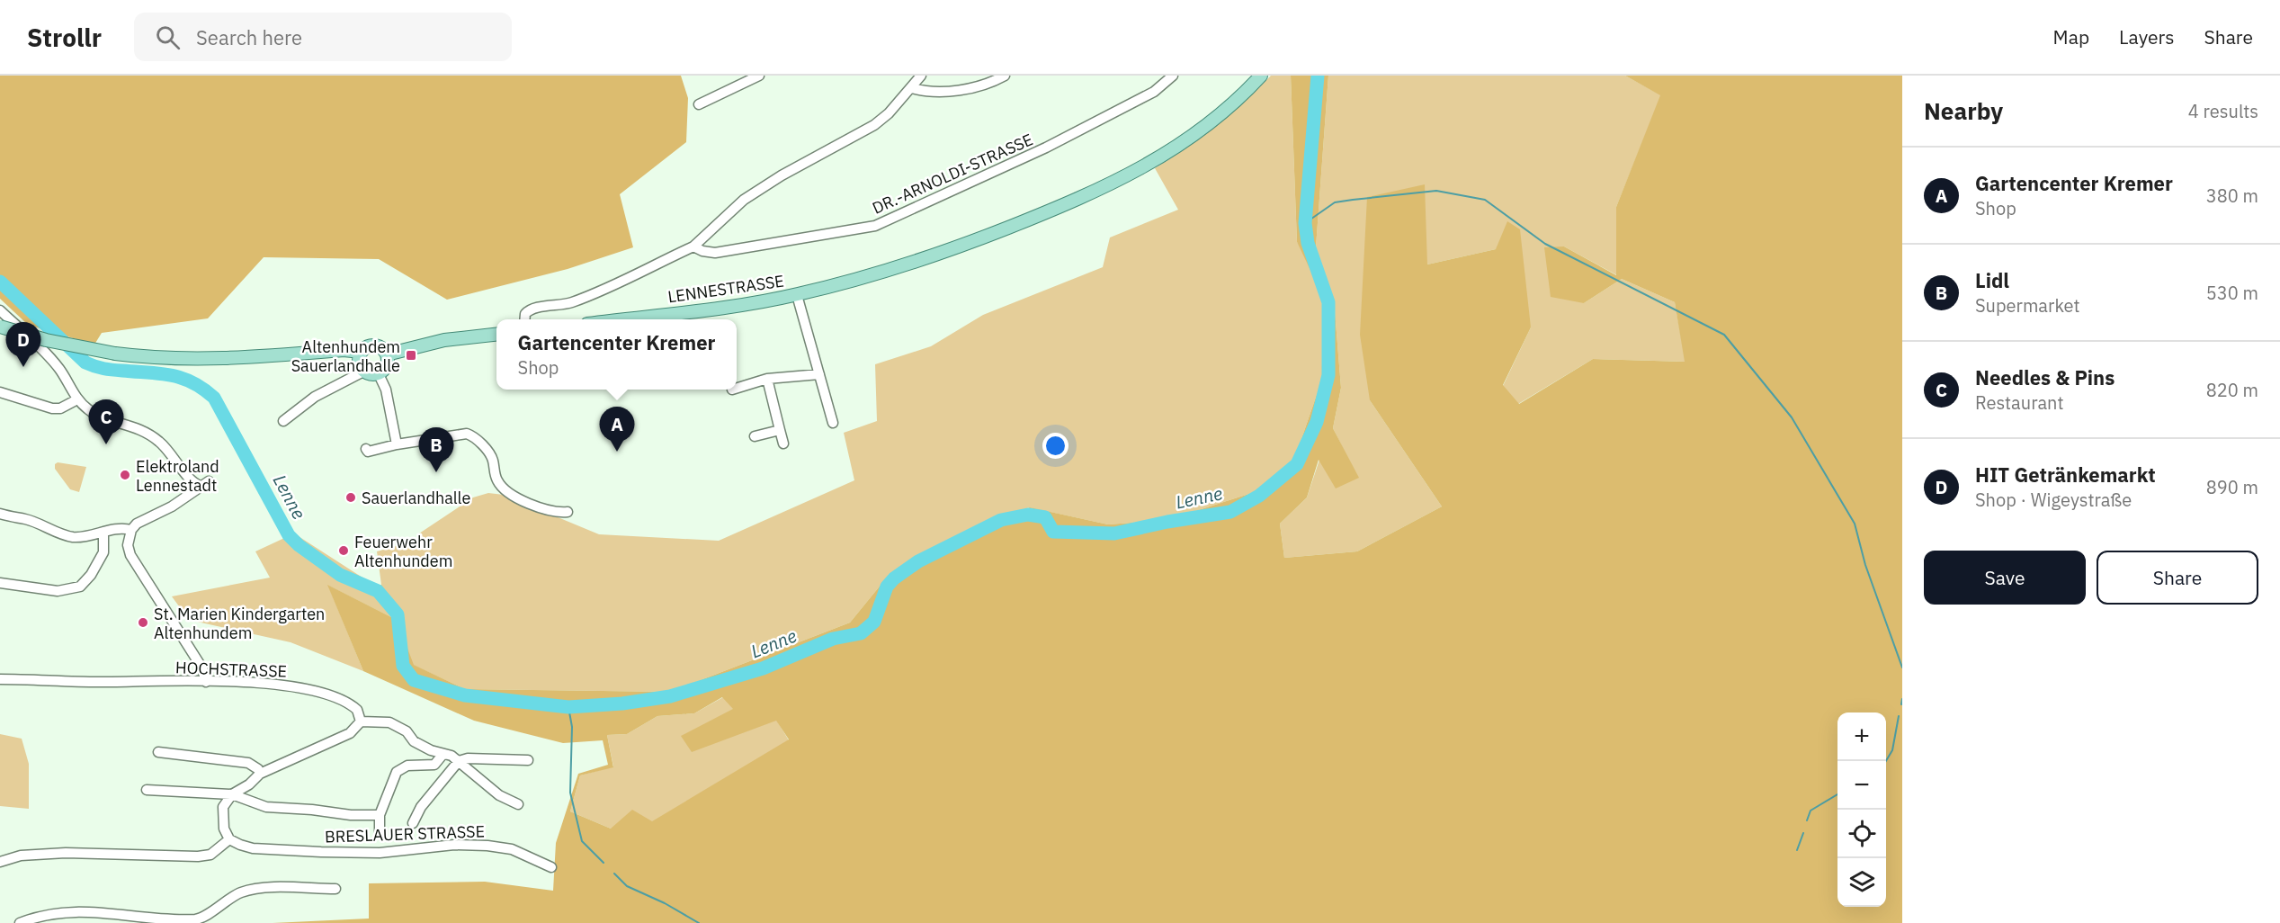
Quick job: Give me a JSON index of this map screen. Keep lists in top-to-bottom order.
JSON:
{
  "streets": {
    "main road": ["LENNESTRASSE"],
    "street": ["DR.-ARNOLDI-STRASSE", "HOCHSTRASSE", "BRESLAUER STRASSE"]
  },
  "water": ["Lenne"],
  "places": {
    "transit": ["Altenhundem Sauerlandhalle"],
    "other": [
      "Elektroland Lennestadt",
      "Sauerlandhalle",
      "Feuerwehr Altenhundem",
      "St. Marien Kindergarten Altenhundem"
    ]
  },
  "page": {
    "header": "Strollr",
    "search": "Search here",
    "nav": ["Map", "Layers", "Share"],
    "heading": ["Nearby", "4 results"],
    "list": [
      {
        "mark": "A",
        "name": "Gartencenter Kremer",
        "note": "Shop",
        "value": "380 m"
      },
      {
        "mark": "B",
        "name": "Lidl",
        "note": "Supermarket",
        "value": "530 m"
      },
      {
        "mark": "C",
        "name": "Needles & Pins",
        "note": "Restaurant",
        "value": "820 m"
      },
      {
        "mark": "D",
        "name": "HIT Getränkemarkt",
        "note": "Shop · Wigeystraße",
        "value": "890 m"
      }
    ],
    "popup": ["Gartencenter Kremer", "Shop"],
    "pins": [
      "D",
      "C",
      "A",
      "B"
    ],
    "buttons": ["Save", "Share"],
    "map_buttons": ["+", "−"]
  }
}
